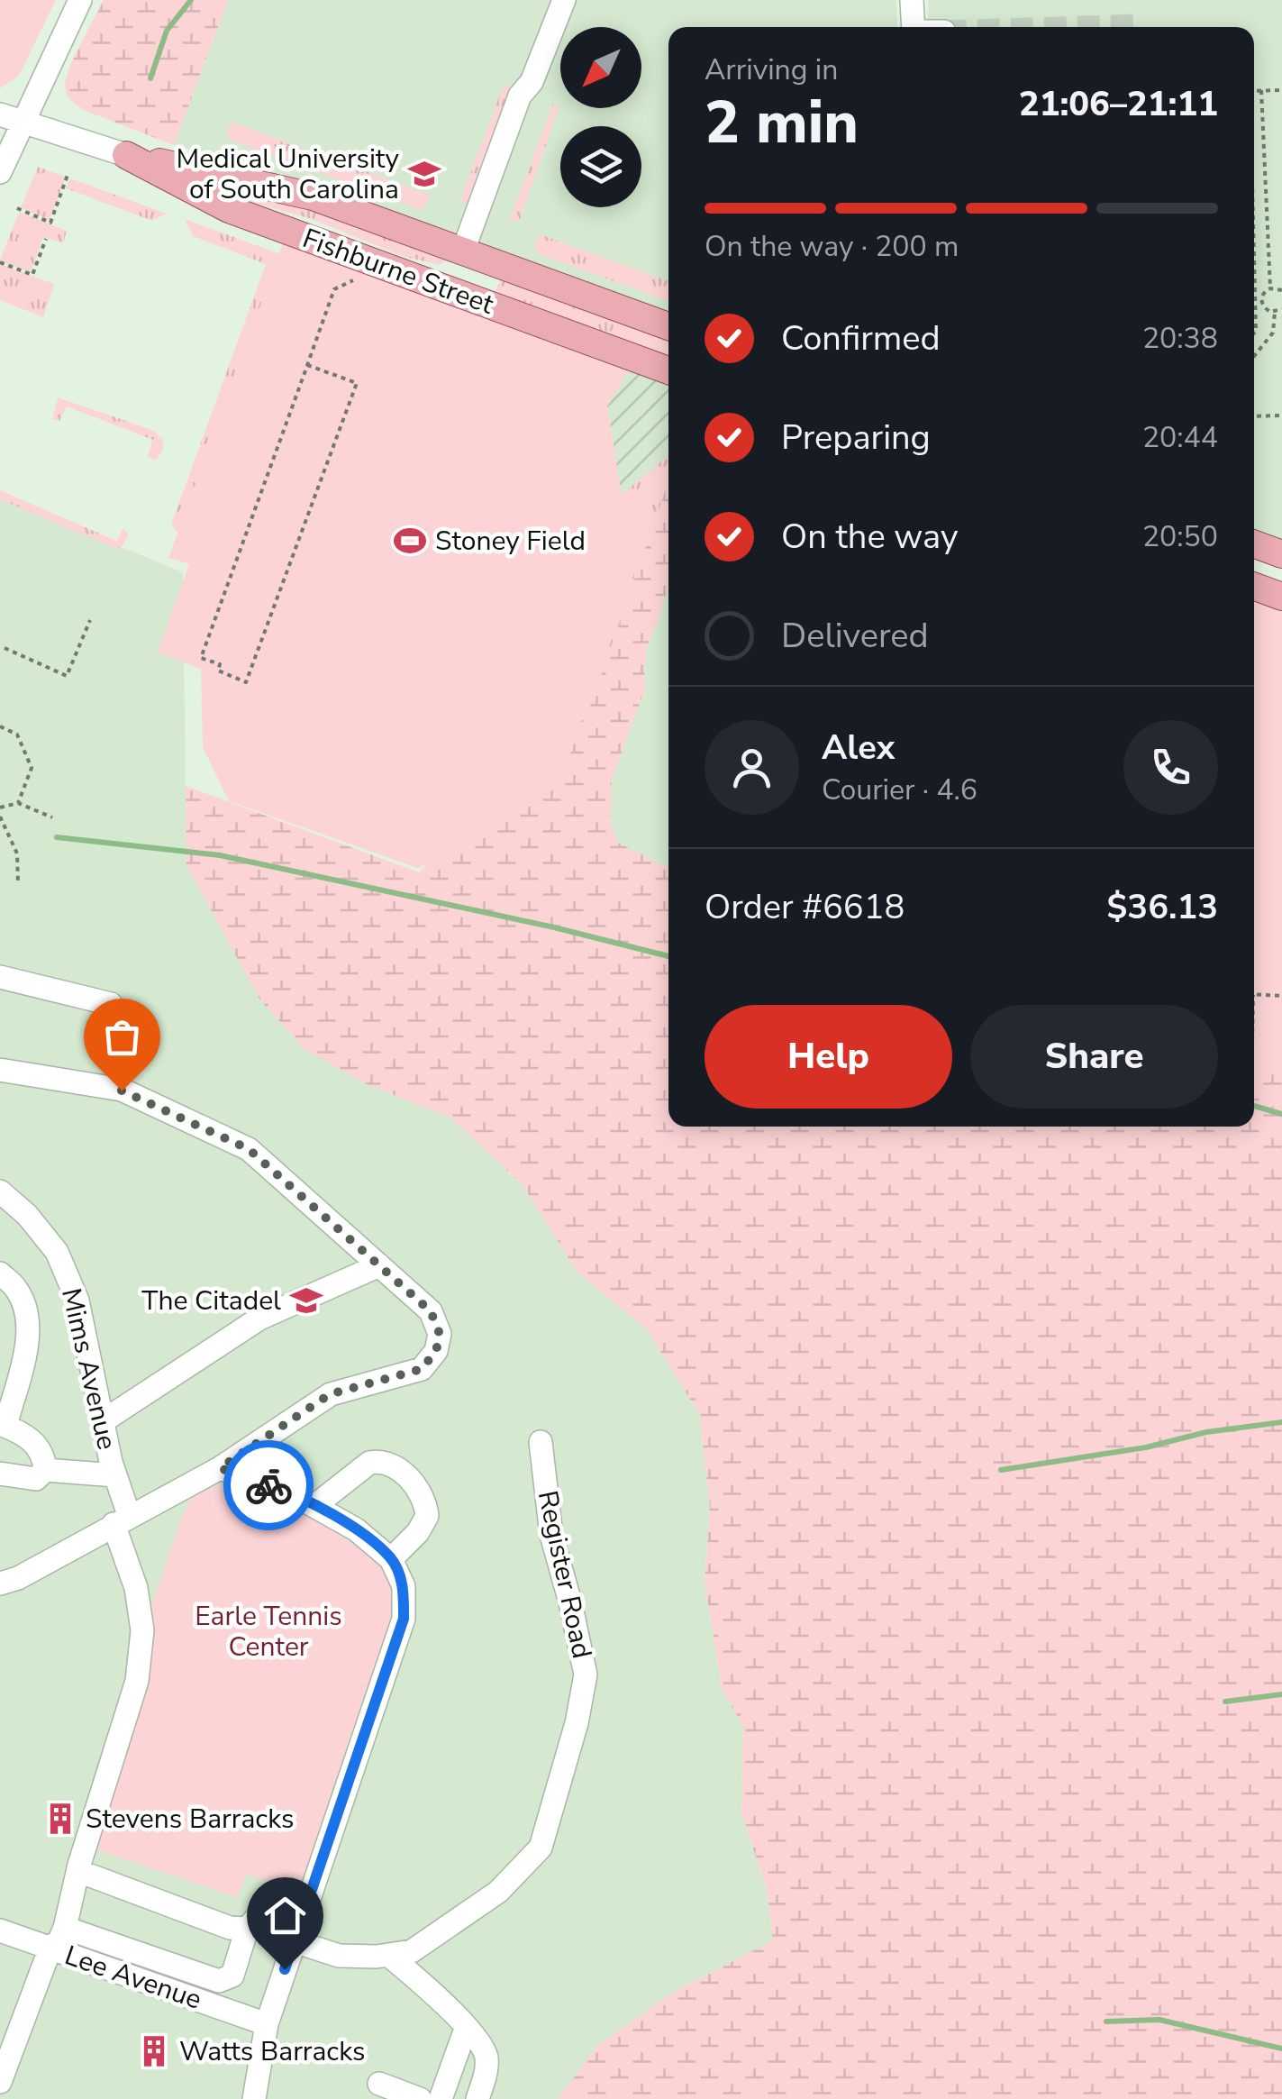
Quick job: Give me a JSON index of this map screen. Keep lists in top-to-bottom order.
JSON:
{
  "streets": {
    "main road": ["Fishburne Street"],
    "street": ["Mims Avenue", "Register Road", "Lee Avenue"]
  },
  "parks": ["Earle Tennis Center"],
  "places": {
    "school or university": ["Medical University of South Carolina", "The Citadel"],
    "sports": ["Stoney Field"],
    "building": ["Stevens Barracks", "Watts Barracks"]
  },
  "north": "bottom left",
  "page": {
    "heading": ["2 min", "Arriving in", "21:06–21:11"],
    "panel": [
      "Alex",
      "Courier · 4.6",
      "Order #6618",
      "$36.13"
    ],
    "bar": "On the way · 200 m",
    "list": [
      ["Confirmed", "20:38"],
      ["Preparing", "20:44"],
      ["On the way", "20:50"],
      "Delivered"
    ],
    "buttons": ["Help", "Share"]
  }
}
